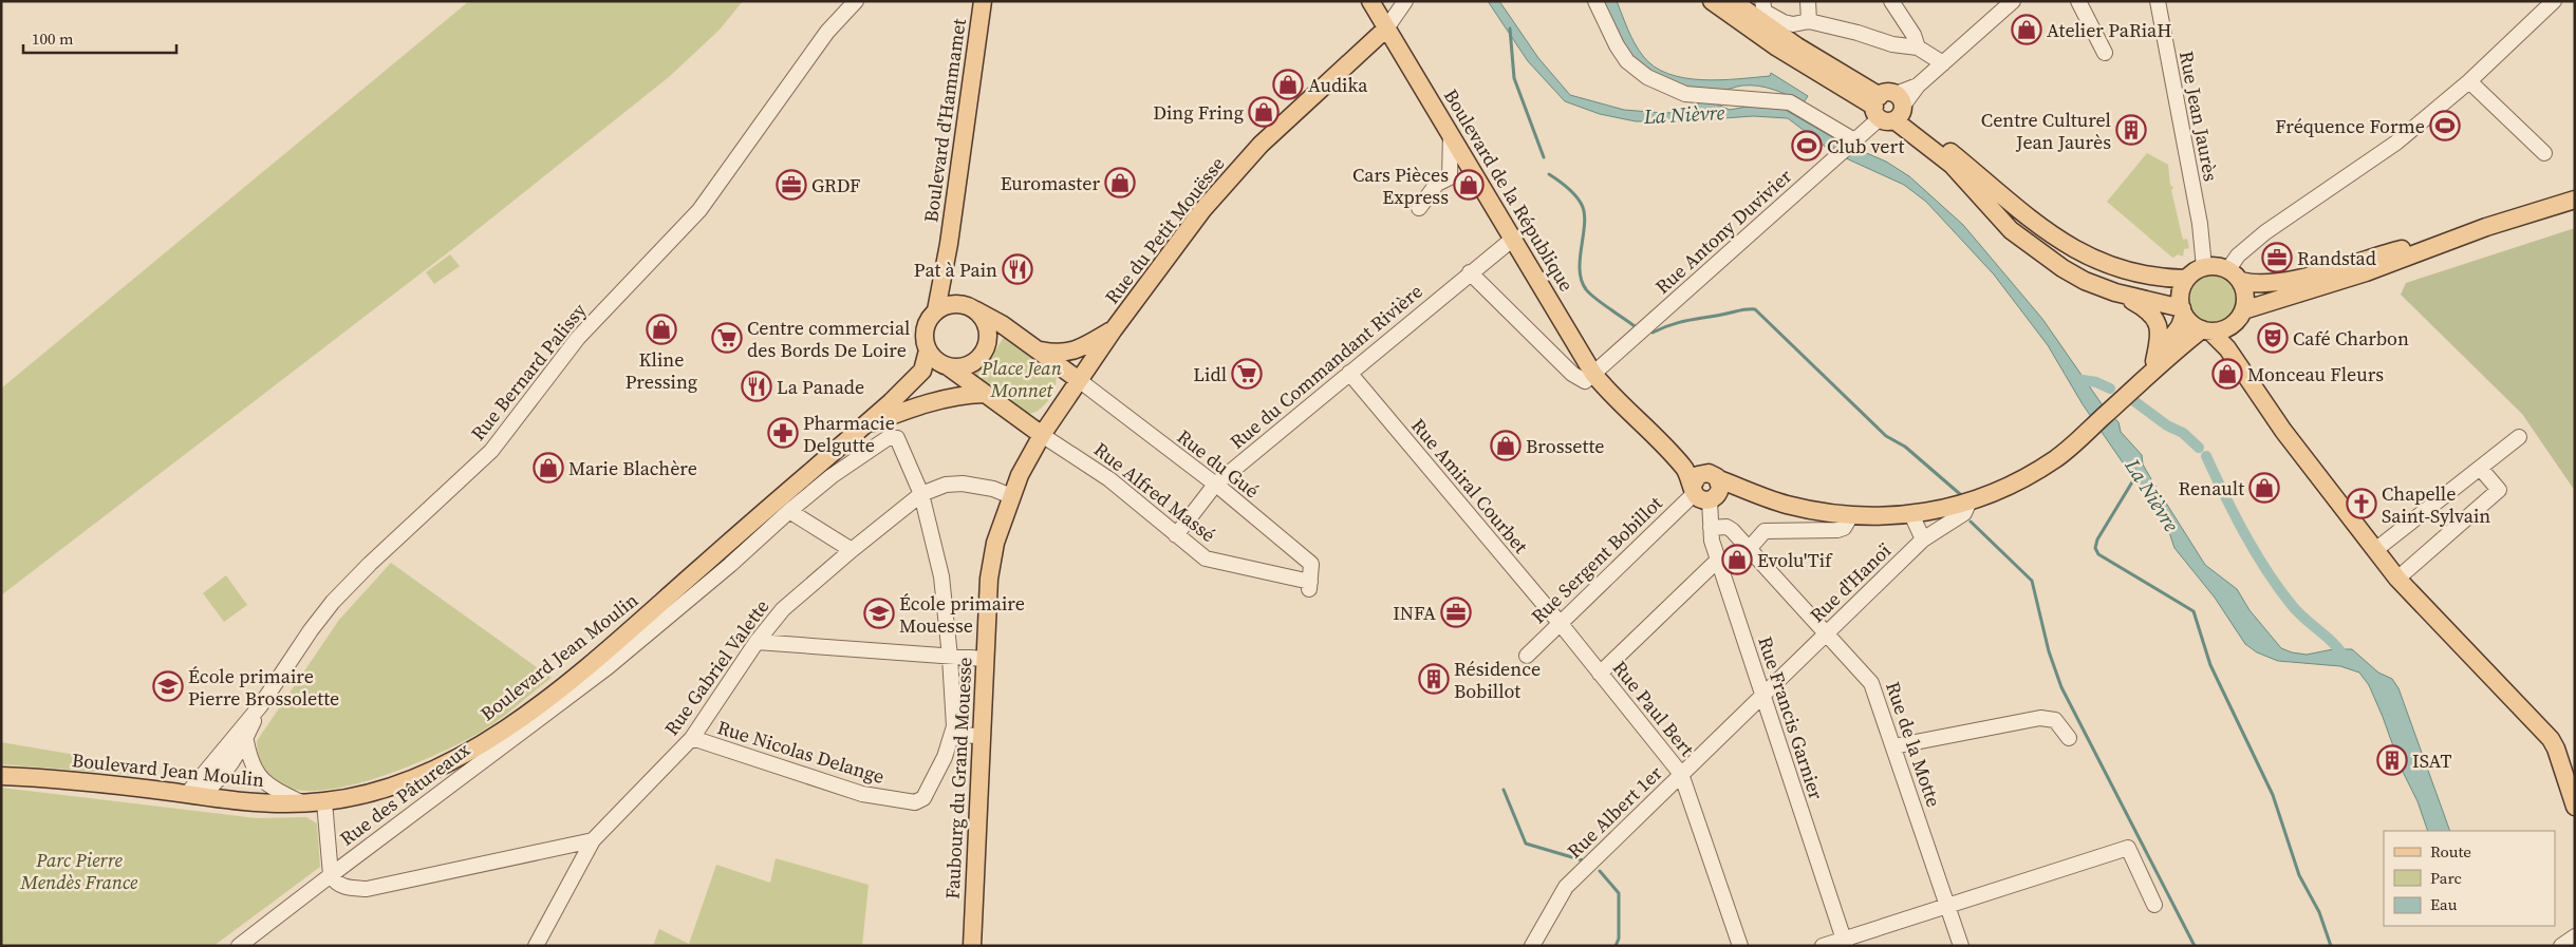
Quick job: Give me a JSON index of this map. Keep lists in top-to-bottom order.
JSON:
{
  "streets": {
    "main road": [
      "Boulevard d'Hammamet",
      "Boulevard de la République",
      "Rue du Petit Mouësse",
      "Boulevard Jean Moulin",
      "Faubourg du Grand Mouesse"
    ],
    "street": [
      "Rue Jean Jaurès",
      "Rue Antony Duvivier",
      "Rue du Commandant Rivière",
      "Rue Bernard Palissy",
      "Rue du Gué",
      "Rue Amiral Courbet",
      "Rue Alfred Massé",
      "Rue Sergent Bobillot",
      "Rue d'Hanoï",
      "Rue Gabriel Valette",
      "Rue Paul Bert",
      "Rue Francis Garnier",
      "Rue de la Motte",
      "Rue Nicolas Delange",
      "Rue des Pâtureaux",
      "Rue Albert 1er"
    ]
  },
  "crossings": [
    ["Boulevard de la République", "Rue du Petit Mouësse"],
    ["Boulevard de la République", "Rue Antony Duvivier"],
    ["Boulevard de la République", "Rue du Commandant Rivière"],
    ["Boulevard de la République", "Rue Sergent Bobillot"],
    ["Boulevard de la République", "Rue Francis Garnier"],
    ["Rue du Petit Mouësse", "Rue du Gué"],
    ["Rue du Petit Mouësse", "Faubourg du Grand Mouesse"],
    ["Rue du Commandant Rivière", "Rue du Gué"],
    ["Rue du Commandant Rivière", "Rue Amiral Courbet"],
    ["Rue du Commandant Rivière", "Rue Alfred Massé"],
    ["Rue Bernard Palissy", "Boulevard Jean Moulin"],
    ["Rue du Gué", "Rue Alfred Massé"],
    ["Rue du Gué", "Faubourg du Grand Mouesse"],
    ["Rue Amiral Courbet", "Rue Sergent Bobillot"],
    ["Rue Amiral Courbet", "Rue Paul Bert"],
    ["Rue Alfred Massé", "Faubourg du Grand Mouesse"],
    ["Rue Sergent Bobillot", "Rue Paul Bert"],
    ["Rue Sergent Bobillot", "Rue Francis Garnier"],
    ["Rue d'Hanoï", "Rue Francis Garnier"],
    ["Rue d'Hanoï", "Rue de la Motte"],
    ["Rue d'Hanoï", "Rue Albert 1er"],
    ["Rue Gabriel Valette", "Rue Nicolas Delange"],
    ["Rue Gabriel Valette", "Faubourg du Grand Mouesse"],
    ["Rue Paul Bert", "Rue Albert 1er"],
    ["Rue Francis Garnier", "Rue de la Motte"],
    ["Rue Francis Garnier", "Rue Albert 1er"],
    ["Rue Nicolas Delange", "Faubourg du Grand Mouesse"],
    ["Faubourg du Grand Mouesse", "Rue des Pâtureaux"]
  ],
  "water": ["La Nièvre"],
  "parks": ["Place Jean Monnet", "Parc Pierre Mendès France"],
  "places": {
    "shop": [
      "Atelier PaRiaH",
      "Audika",
      "Ding Fring",
      "Euromaster",
      "Cars Pièces Express",
      "Kline Pressing",
      "Monceau Fleurs",
      "Brossette",
      "Marie Blachère",
      "Renault",
      "Evolu'Tif"
    ],
    "sports": ["Fréquence Forme", "Club vert"],
    "building": ["Centre Culturel Jean Jaurès", "Résidence Bobillot", "ISAT"],
    "office": ["GRDF", "Randstad", "INFA"],
    "restaurant": ["Pat à Pain", "La Panade"],
    "supermarket": ["Centre commercial des Bords De Loire", "Lidl"],
    "theatre": ["Café Charbon"],
    "pharmacy": ["Pharmacie Delgutte"],
    "church": ["Chapelle Saint-Sylvain"],
    "school or university": ["École primaire Mouesse", "École primaire Pierre Brossolette"]
  },
  "legend": ["Route", "Parc", "Eau"],
  "scale_bar": "100 m"
}
